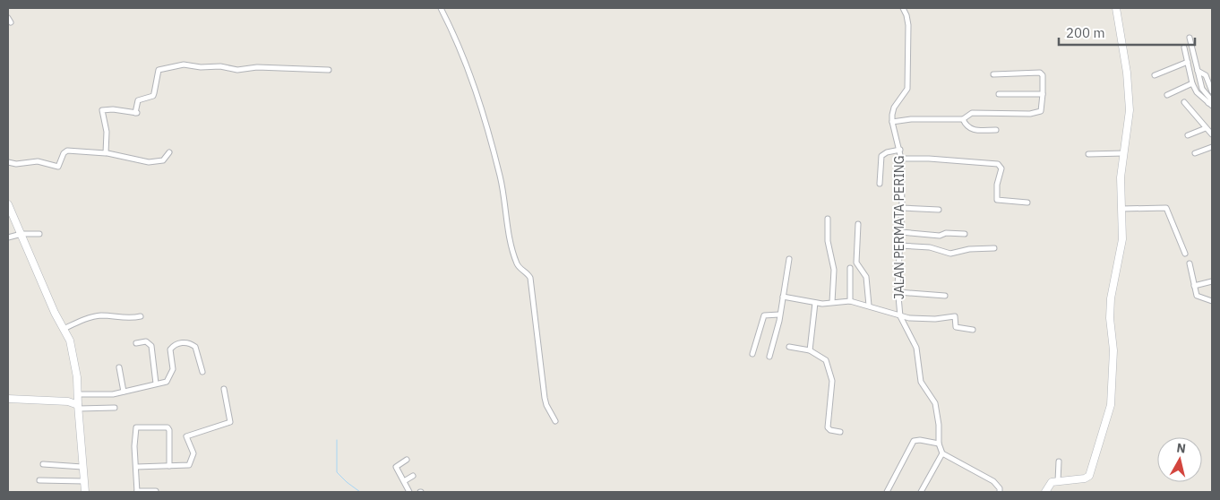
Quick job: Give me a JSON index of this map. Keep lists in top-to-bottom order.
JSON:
{
  "streets": {
    "street": ["JALAN PERMATA PERING"]
  },
  "scale_bar": "200 m",
  "north": "top"
}
